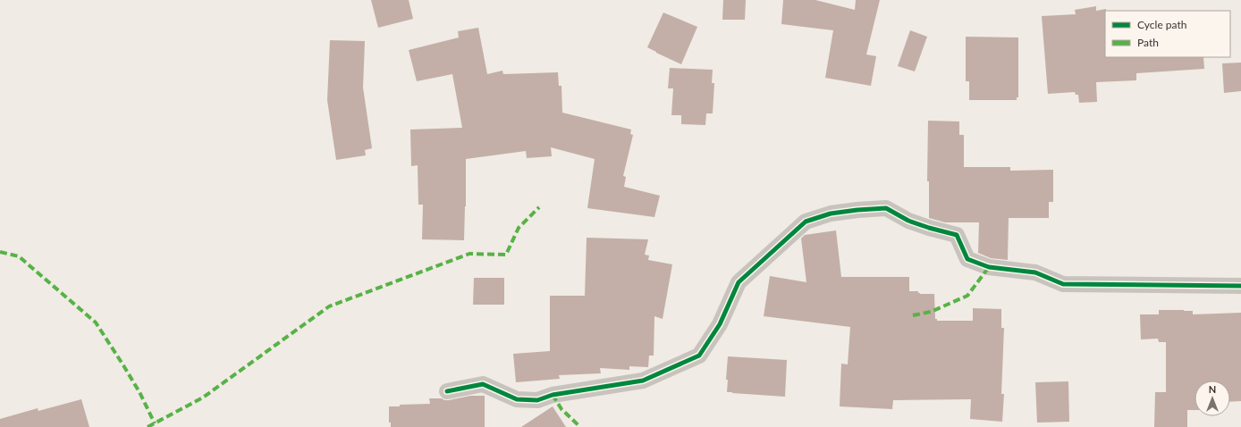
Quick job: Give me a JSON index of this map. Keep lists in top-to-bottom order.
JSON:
{
  "legend": ["Cycle path", "Path"],
  "north": "top"
}
